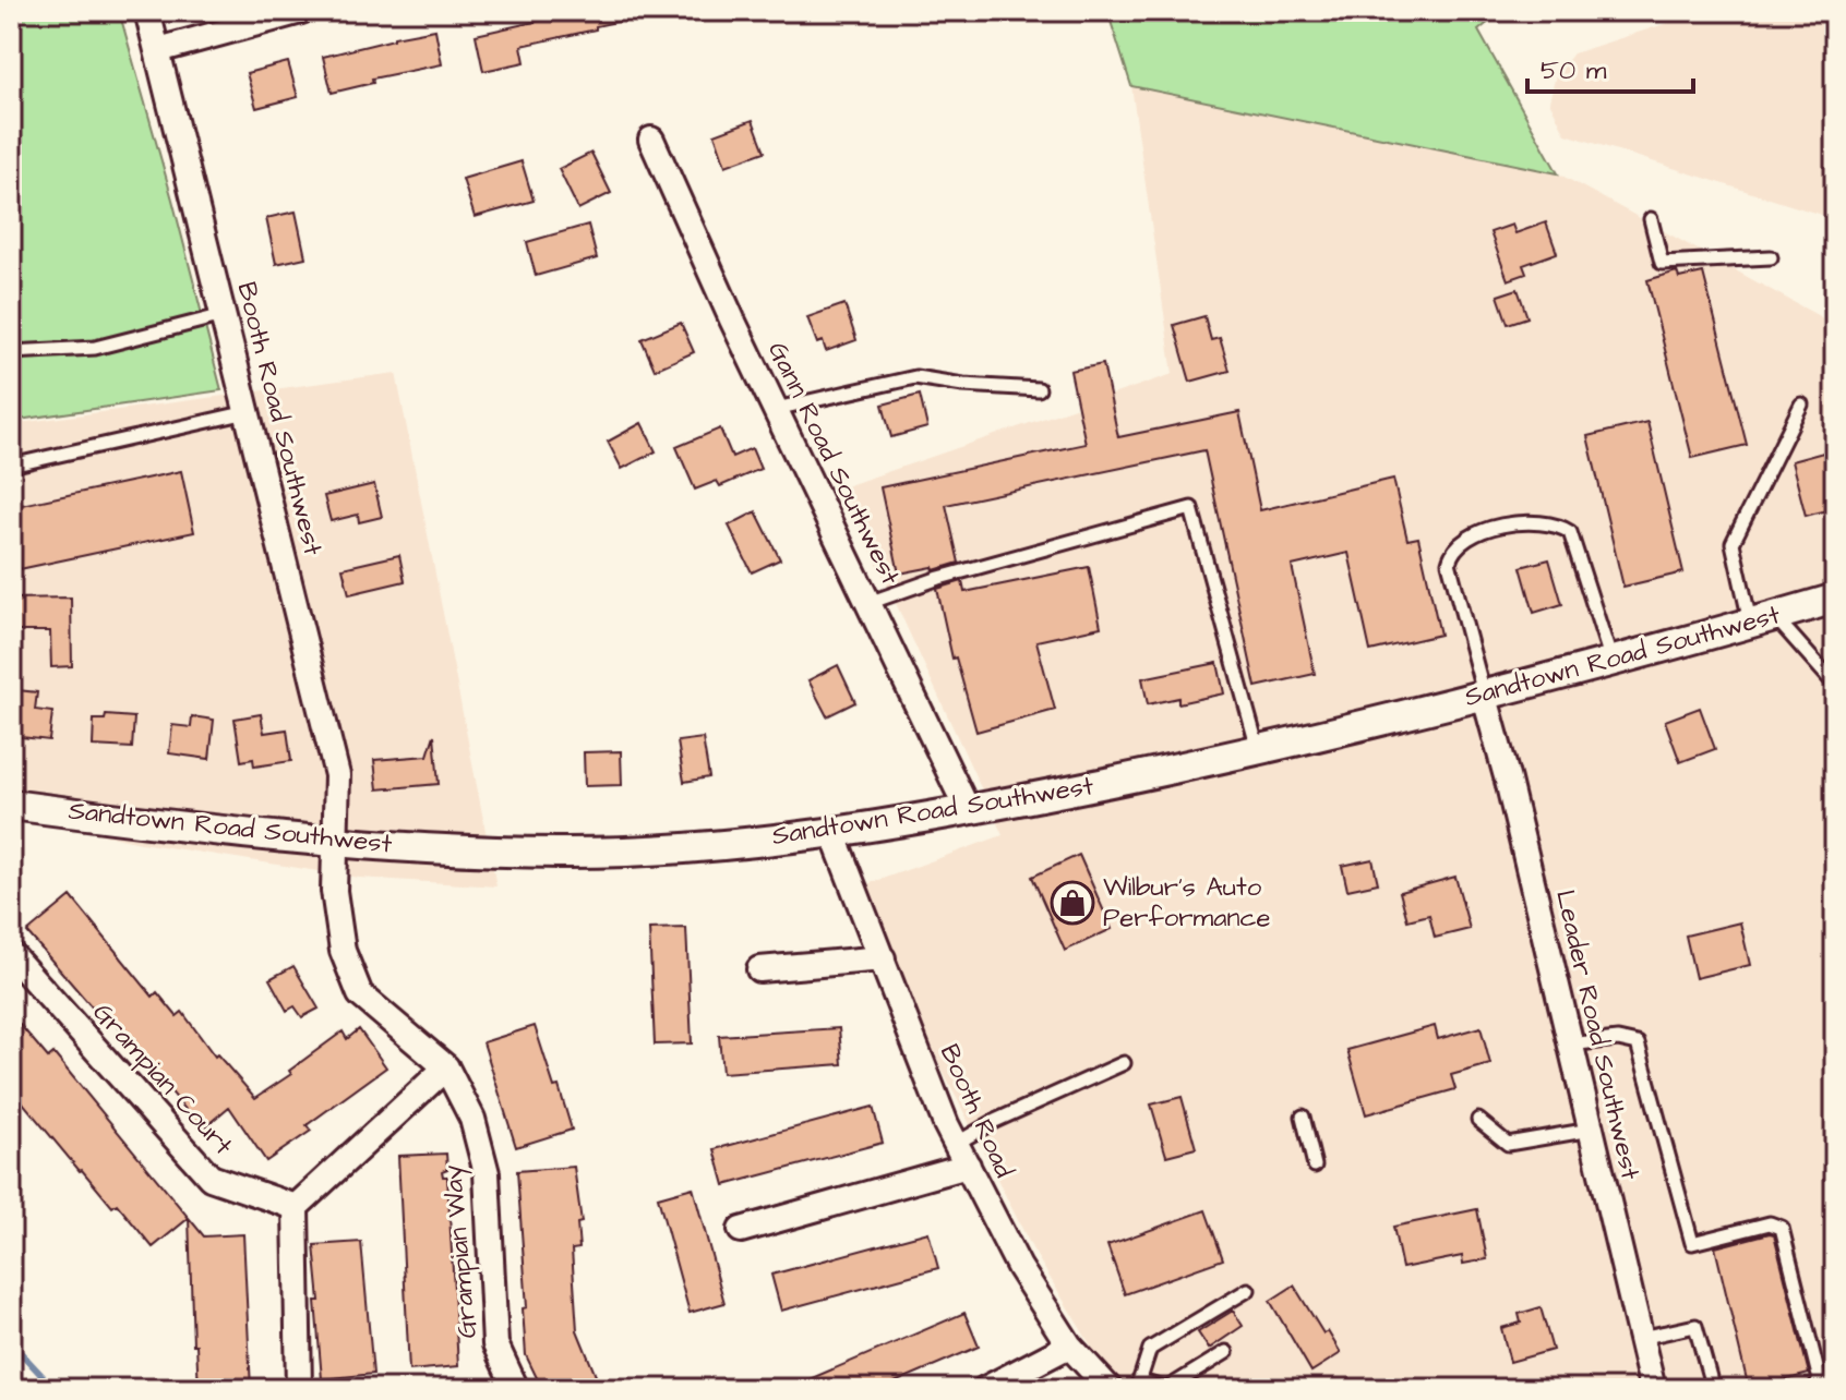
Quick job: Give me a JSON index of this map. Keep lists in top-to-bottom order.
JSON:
{
  "streets": {
    "street": [
      "Booth Road Southwest",
      "Gann Road Southwest",
      "Sandtown Road Southwest",
      "Leader Road Southwest",
      "Grampian Court",
      "Booth Road",
      "Grampian Way"
    ]
  },
  "crossings": [
    ["Booth Road Southwest", "Sandtown Road Southwest"],
    ["Booth Road Southwest", "Grampian Way"],
    ["Gann Road Southwest", "Sandtown Road Southwest"],
    ["Sandtown Road Southwest", "Leader Road Southwest"],
    ["Sandtown Road Southwest", "Booth Road"],
    ["Sandtown Road Southwest", "Grampian Way"]
  ],
  "places": {
    "shop": ["Wilbur's Auto Performance"]
  },
  "scale_bar": "50 m"
}
